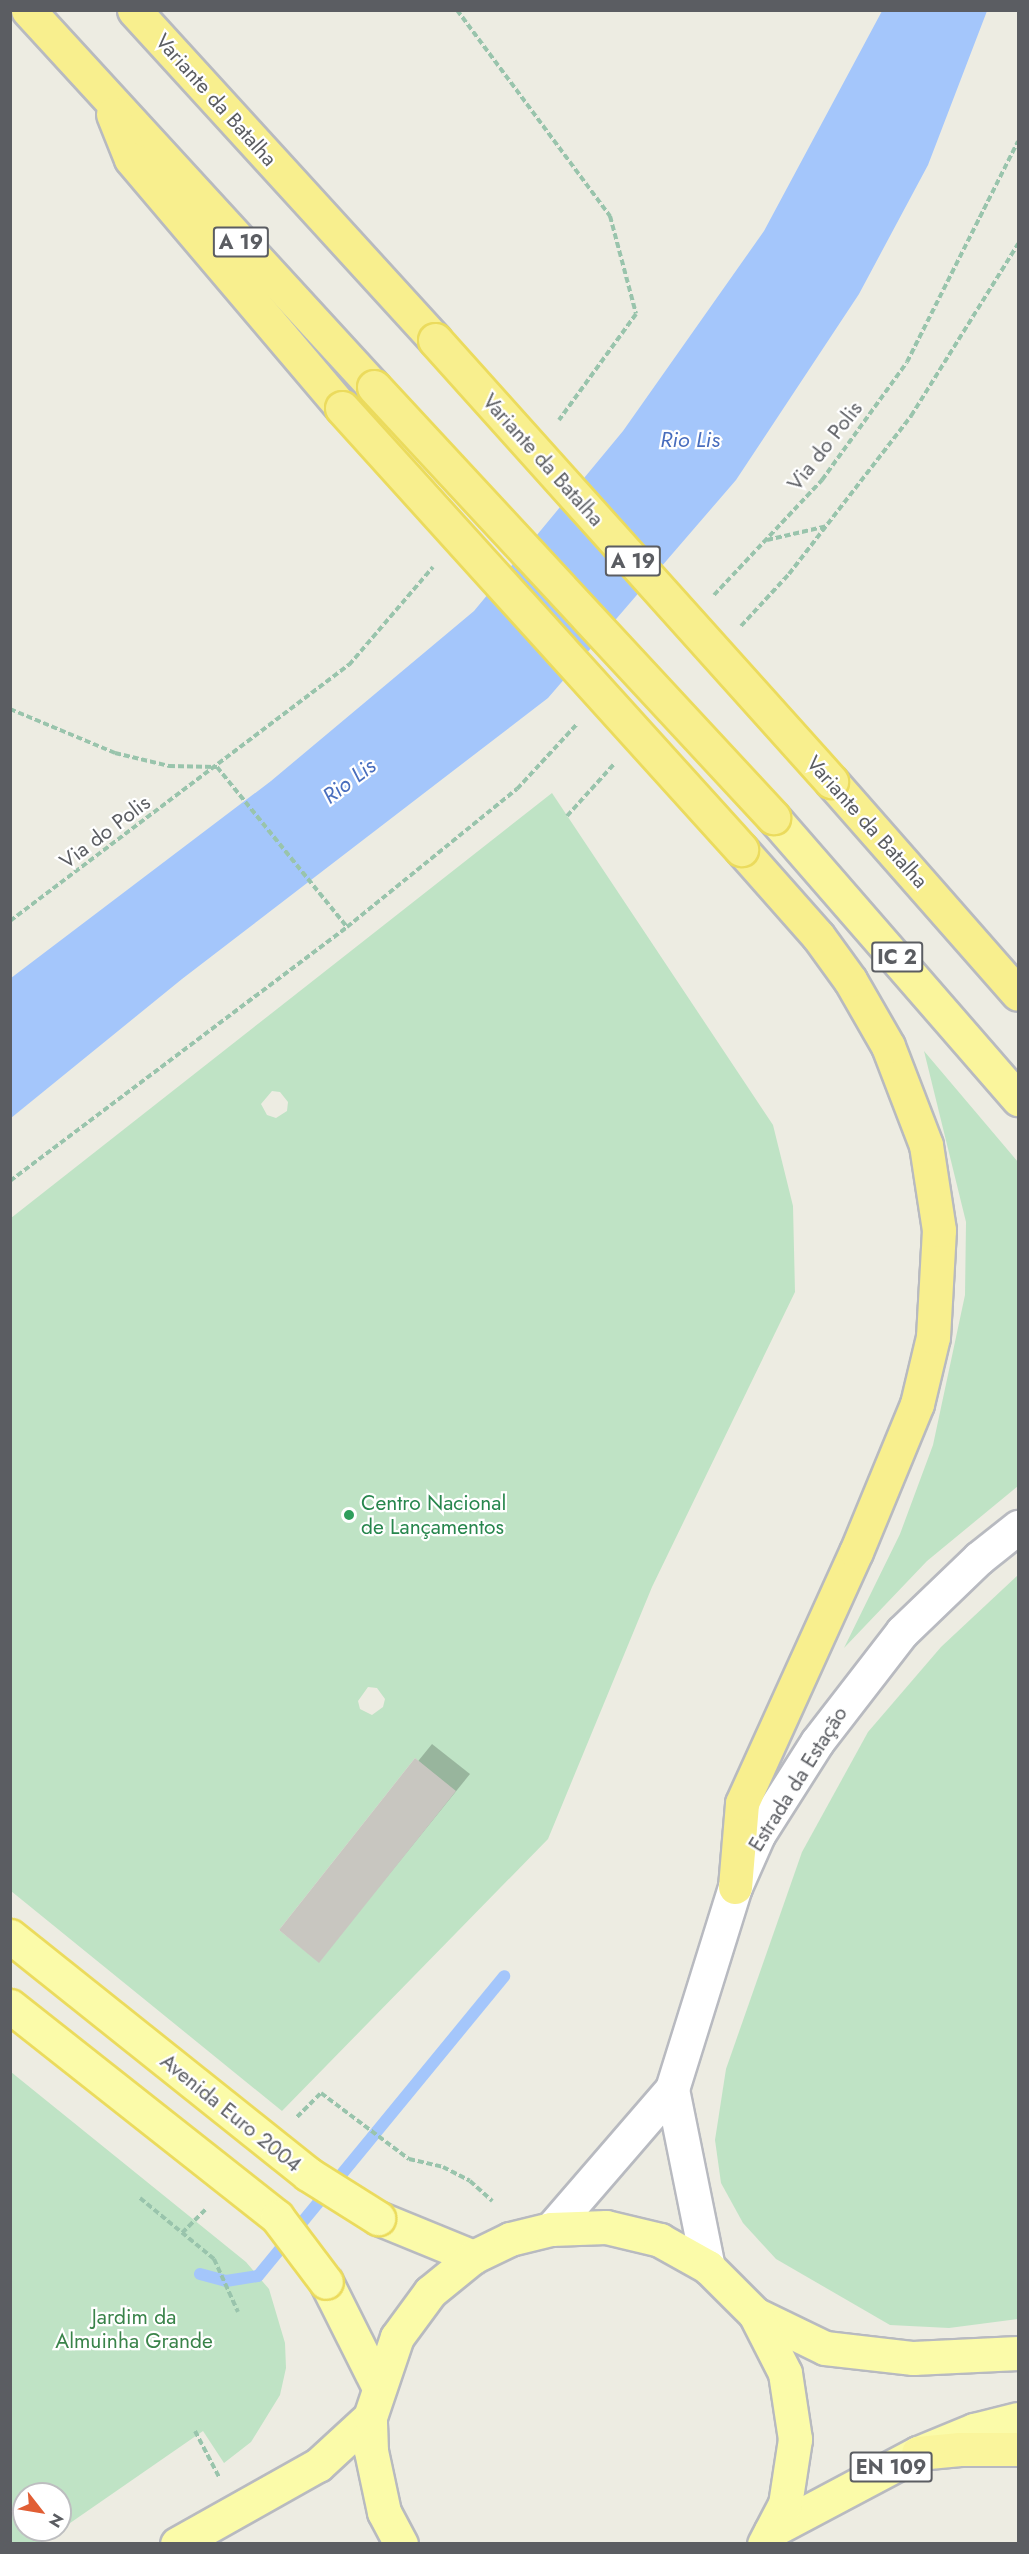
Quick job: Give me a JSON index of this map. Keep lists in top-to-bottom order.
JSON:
{
  "streets": {
    "highway": ["Variante da Batalha", "A 19", "IC 2"],
    "main road": ["Estrada da Estação", "Avenida Euro 2004", "EN 109"],
    "path": ["Via do Polis"]
  },
  "crossings": [
    ["A 19", "IC 2"]
  ],
  "water": ["Rio Lis"],
  "parks": ["Jardim da Almuinha Grande"],
  "places": ["Centro Nacional de Lançamentos"],
  "north": "bottom right"
}
